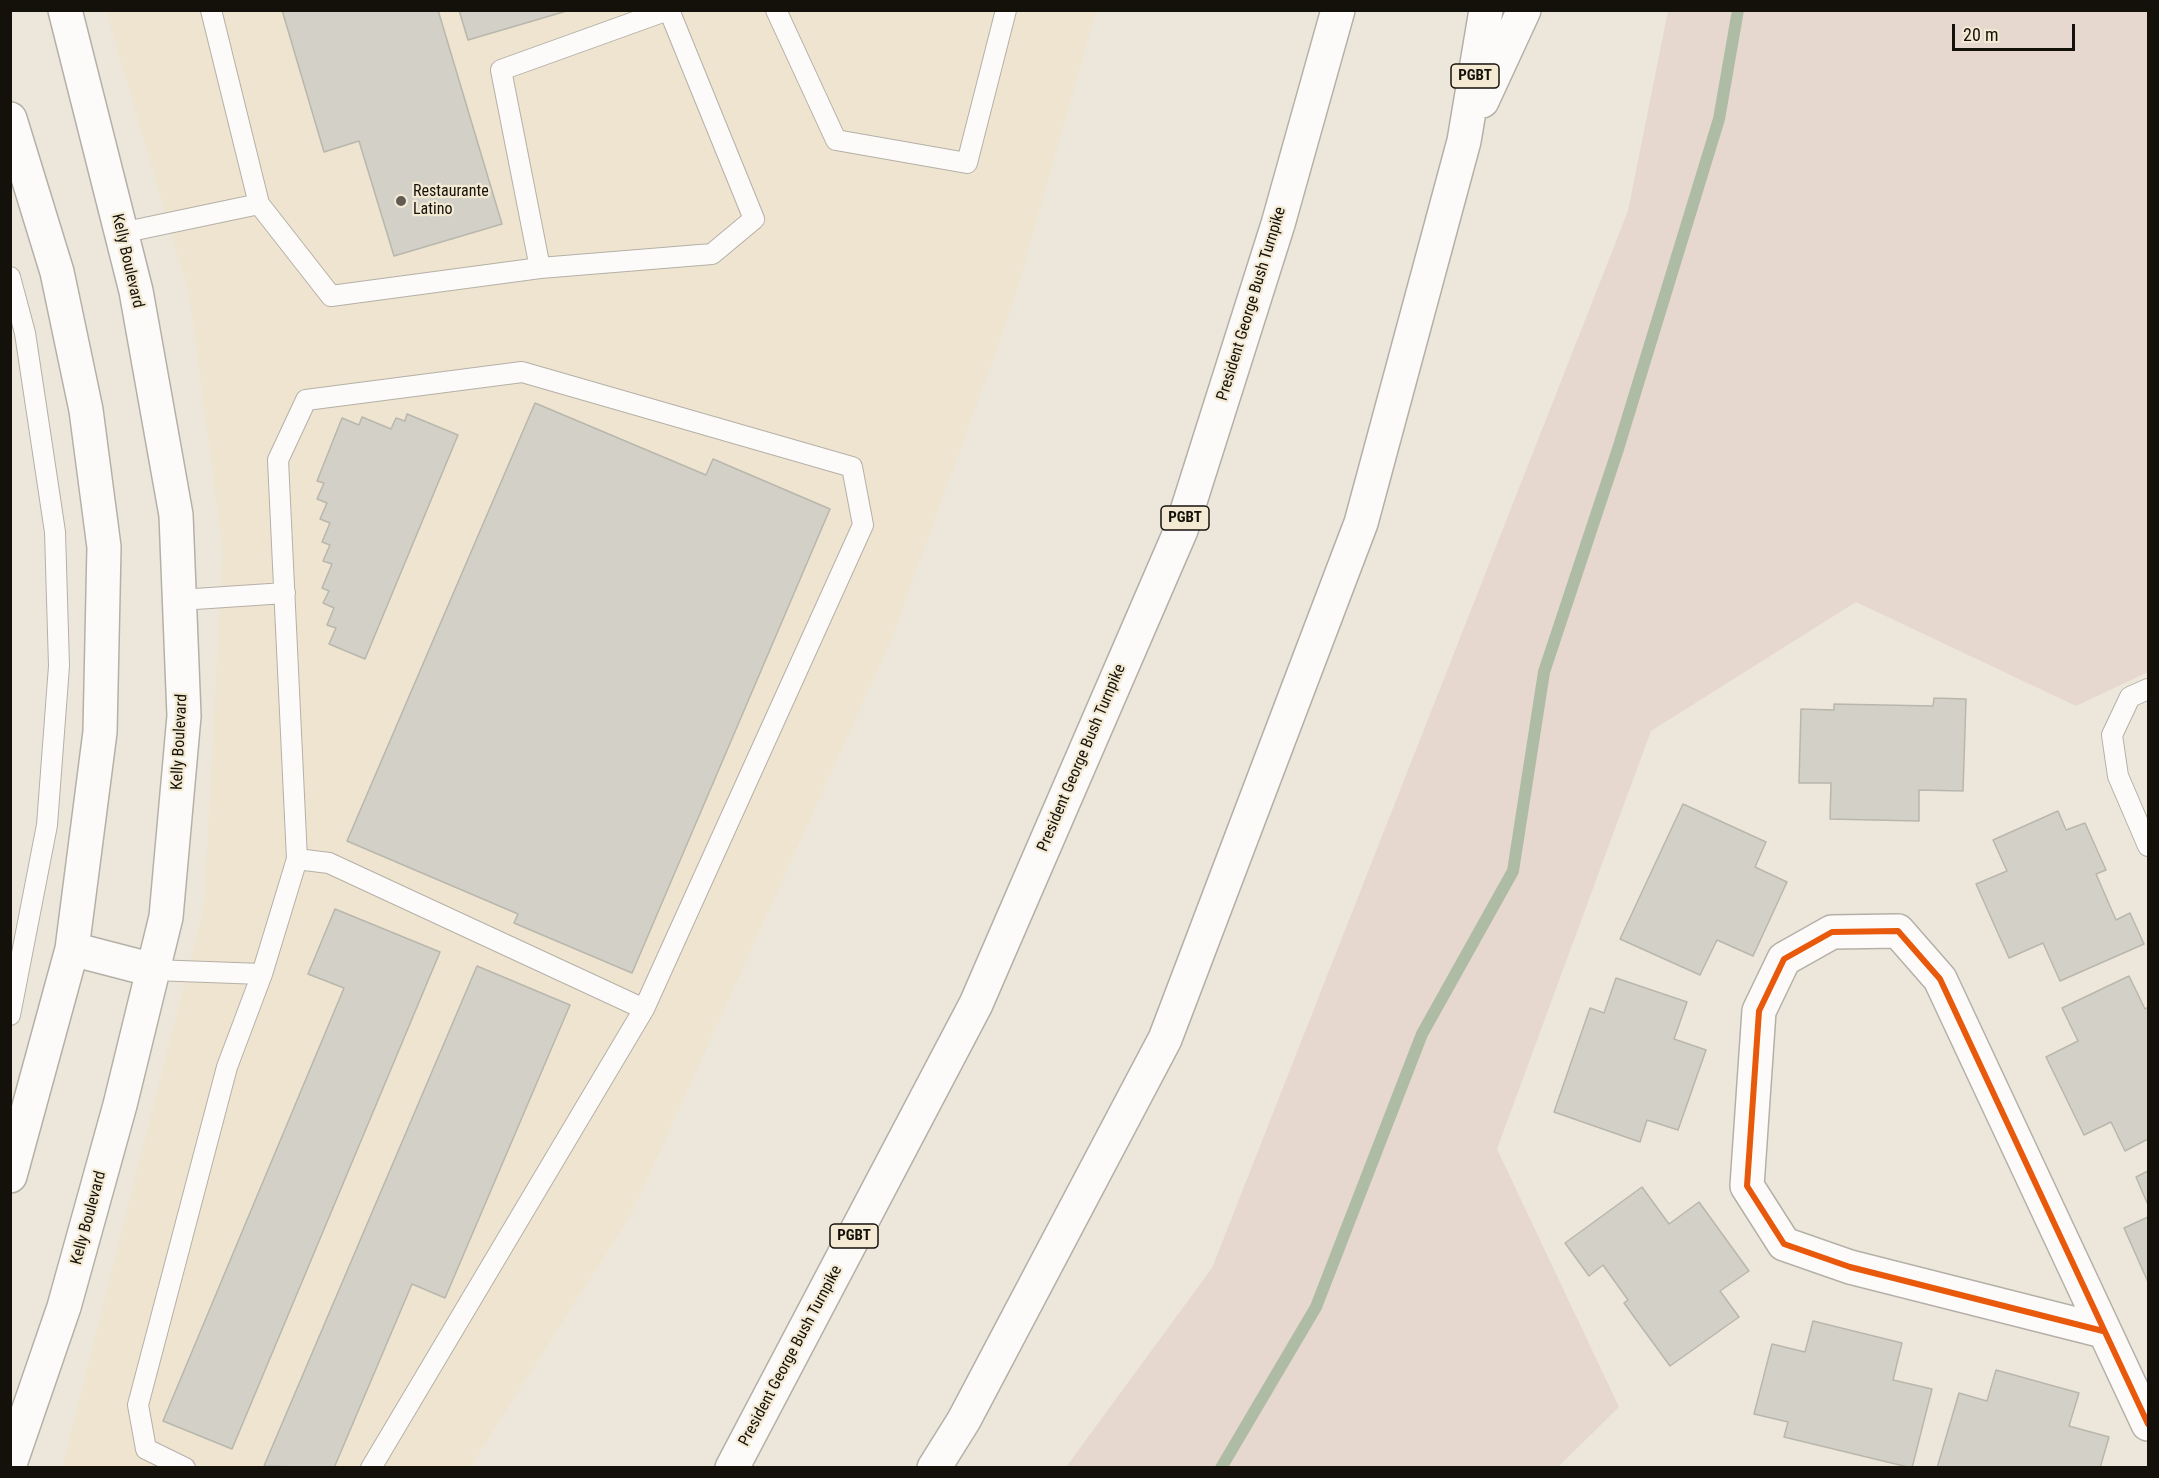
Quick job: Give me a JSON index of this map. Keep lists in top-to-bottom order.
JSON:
{
  "streets": {
    "main road": ["PGBT", "Kelly Boulevard", "President George Bush Turnpike"]
  },
  "places": ["Restaurante Latino"],
  "scale_bar": "20 m"
}
